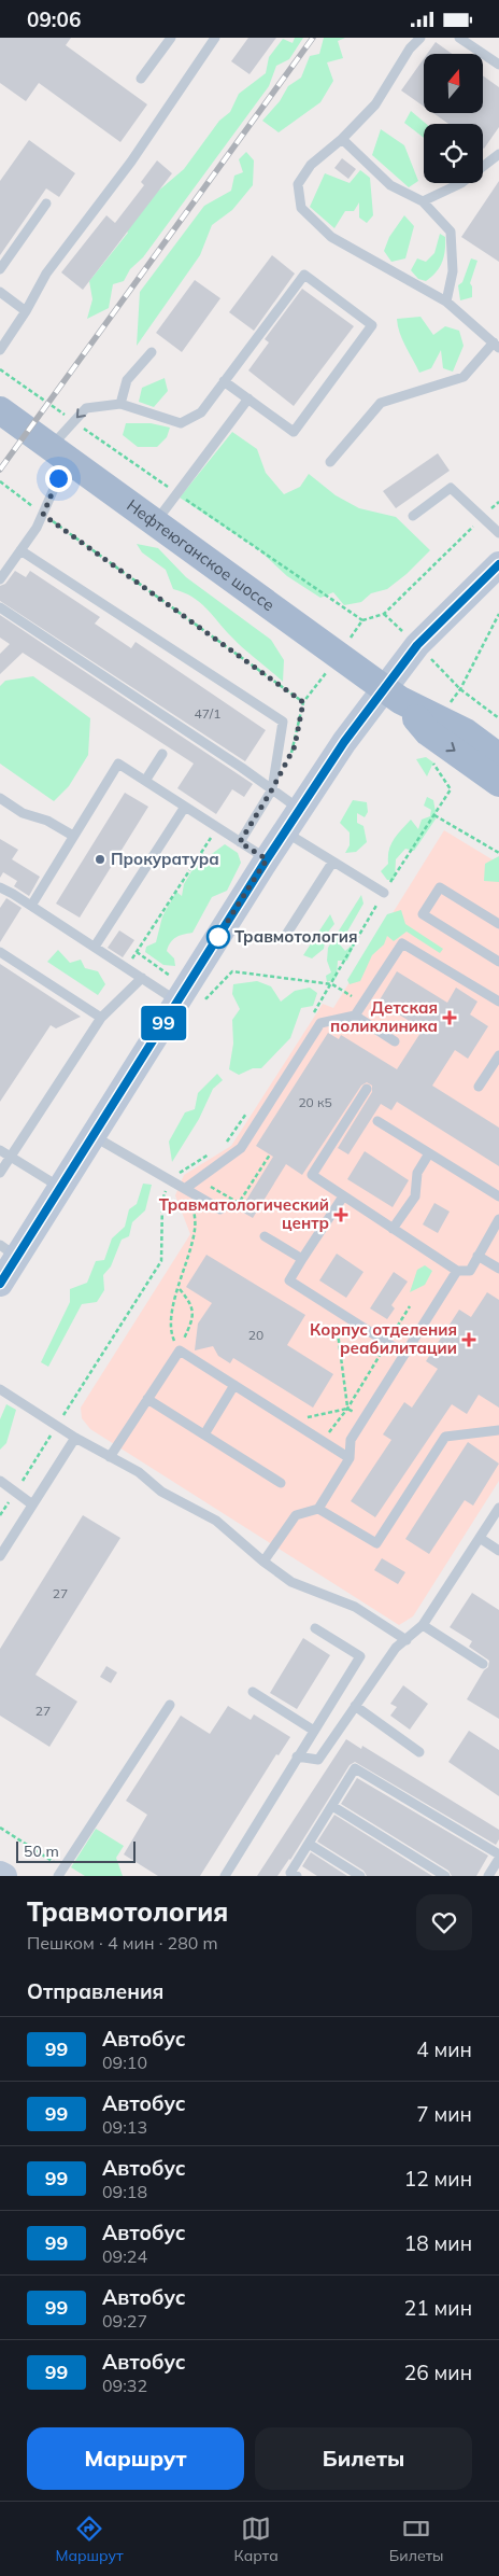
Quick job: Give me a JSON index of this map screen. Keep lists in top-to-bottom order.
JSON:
{
  "streets": {
    "main road": ["Нефтеюганское шоссе"]
  },
  "places": {
    "other": ["Прокуратура", "Травмотология"],
    "health": ["Детская поликлиника", "Травматологический центр", "Корпус отделения реабилитации"]
  },
  "lines": ["bus line 99"],
  "house_numbers": [
    "47/1",
    "20 к5",
    "20",
    "27",
    "27"
  ],
  "scale_bar": "50 m",
  "north": "top",
  "page": {
    "status": "09:06",
    "on_map": "99",
    "scale": "50 m",
    "heading": [
      ["Травмотология", "Пешком · 4 мин · 280 m"],
      "Отправления"
    ],
    "list": [
      {
        "mark": "99",
        "name": "Автобус",
        "note": "09:10",
        "value": "4 мин"
      },
      {
        "mark": "99",
        "name": "Автобус",
        "note": "09:13",
        "value": "7 мин"
      },
      {
        "mark": "99",
        "name": "Автобус",
        "note": "09:18",
        "value": "12 мин"
      },
      {
        "mark": "99",
        "name": "Автобус",
        "note": "09:24",
        "value": "18 мин"
      },
      {
        "mark": "99",
        "name": "Автобус",
        "note": "09:27",
        "value": "21 мин"
      },
      {
        "mark": "99",
        "name": "Автобус",
        "note": "09:32",
        "value": "26 мин"
      }
    ],
    "buttons": ["Маршрут", "Билеты"],
    "tabs": ["Маршрут", "Карта", "Билеты"]
  }
}
